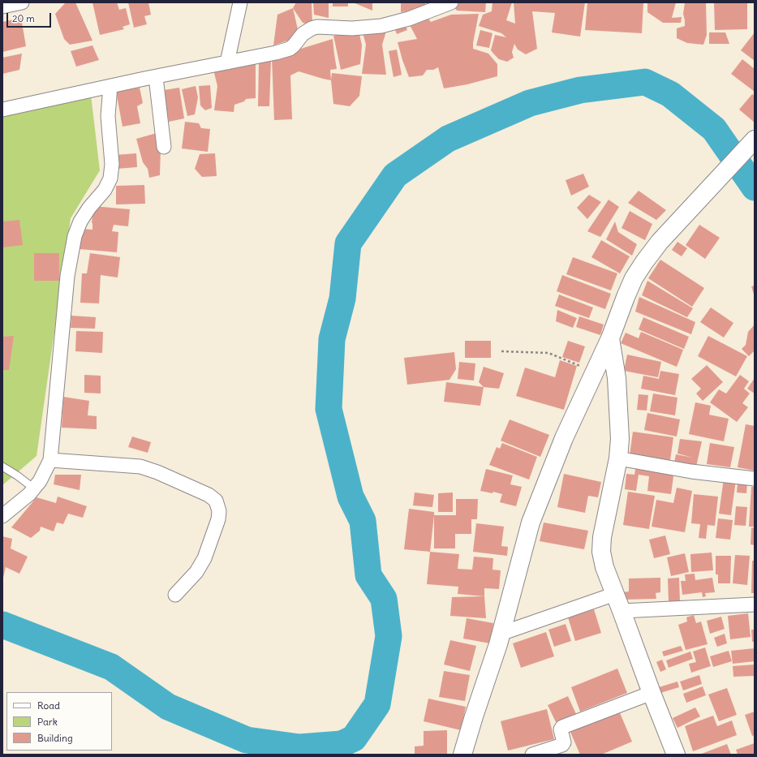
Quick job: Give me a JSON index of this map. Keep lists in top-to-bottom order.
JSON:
{
  "legend": ["Road", "Park", "Building"],
  "scale_bar": "20 m"
}
